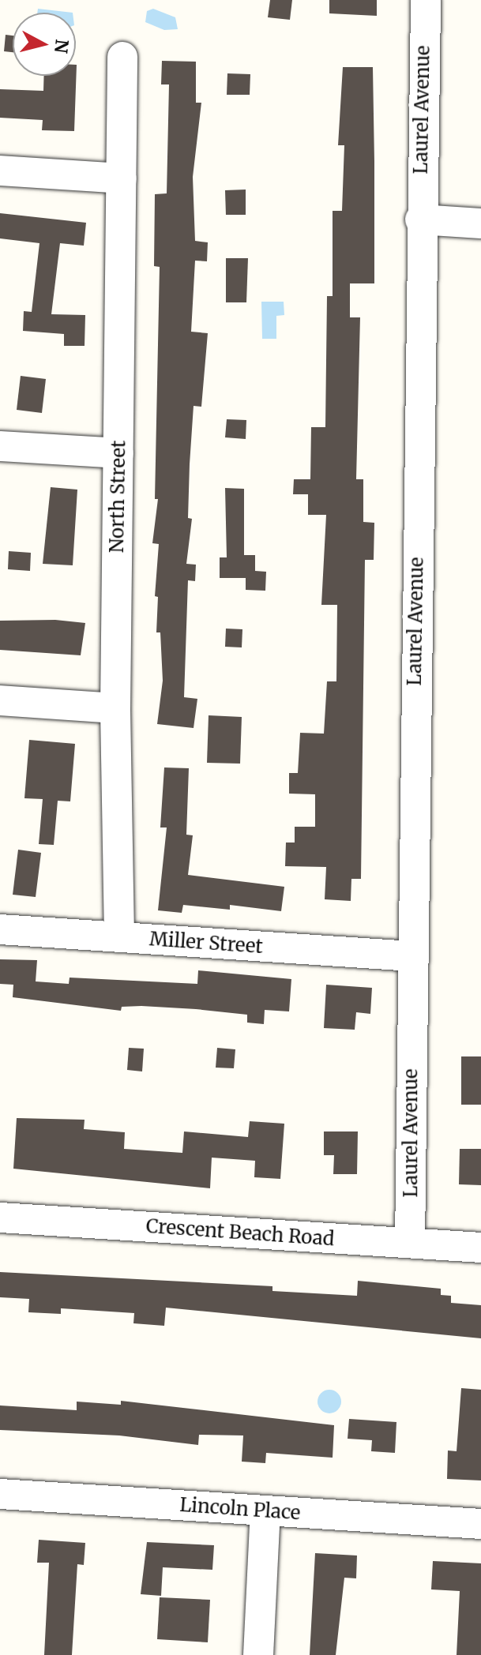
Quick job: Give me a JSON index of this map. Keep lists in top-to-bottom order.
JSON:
{
  "streets": {
    "street": [
      "Laurel Avenue",
      "North Street",
      "Miller Street",
      "Crescent Beach Road",
      "Lincoln Place"
    ]
  },
  "crossings": [
    ["Laurel Avenue", "Miller Street"],
    ["Laurel Avenue", "Crescent Beach Road"],
    ["North Street", "Miller Street"]
  ],
  "north": "right"
}
